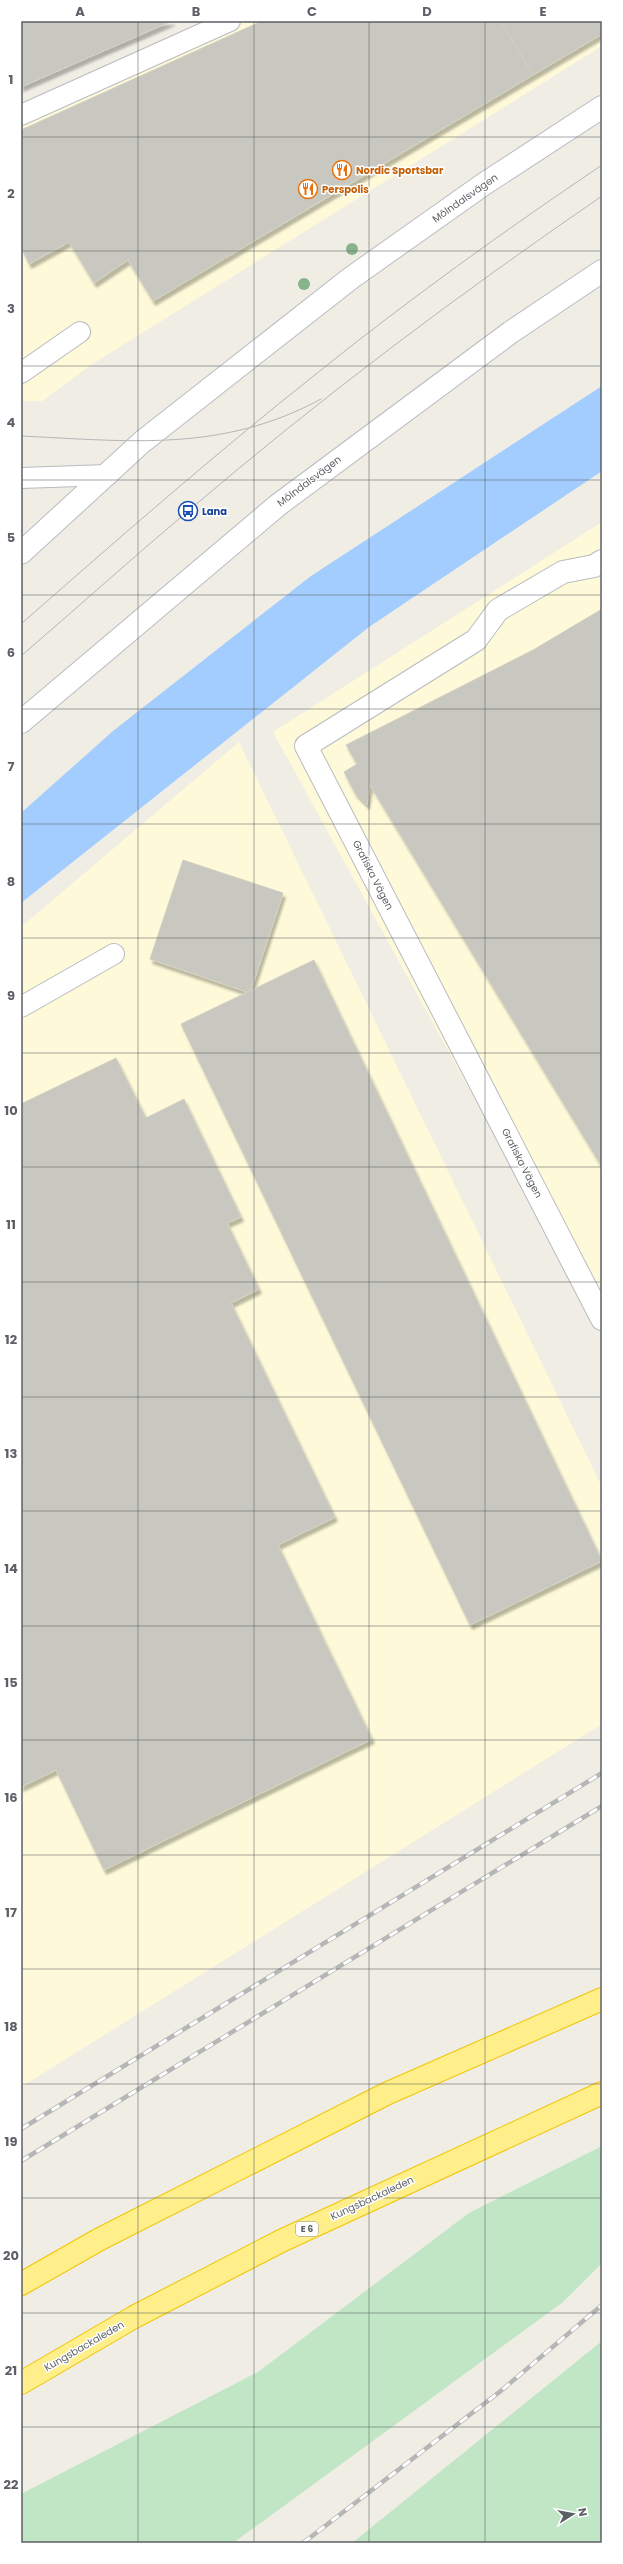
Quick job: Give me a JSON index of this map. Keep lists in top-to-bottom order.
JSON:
{
  "streets": {
    "highway": ["Kungsbackaleden", "E 6"],
    "main road": ["Mölndalsvägen", "Grafiska Vägen"]
  },
  "places": {
    "restaurant": ["Nordic Sportsbar", "Perspolis"],
    "bus stop": ["Lana"]
  },
  "north": "right",
  "grid": {
    "columns": [
      "A",
      "B",
      "C",
      "D",
      "E"
    ],
    "rows": [
      "1",
      "2",
      "3",
      "4",
      "5",
      "6",
      "7",
      "8",
      "9",
      "10",
      "11",
      "12",
      "13",
      "14",
      "15",
      "16",
      "17",
      "18",
      "19",
      "20",
      "21",
      "22"
    ]
  }
}
